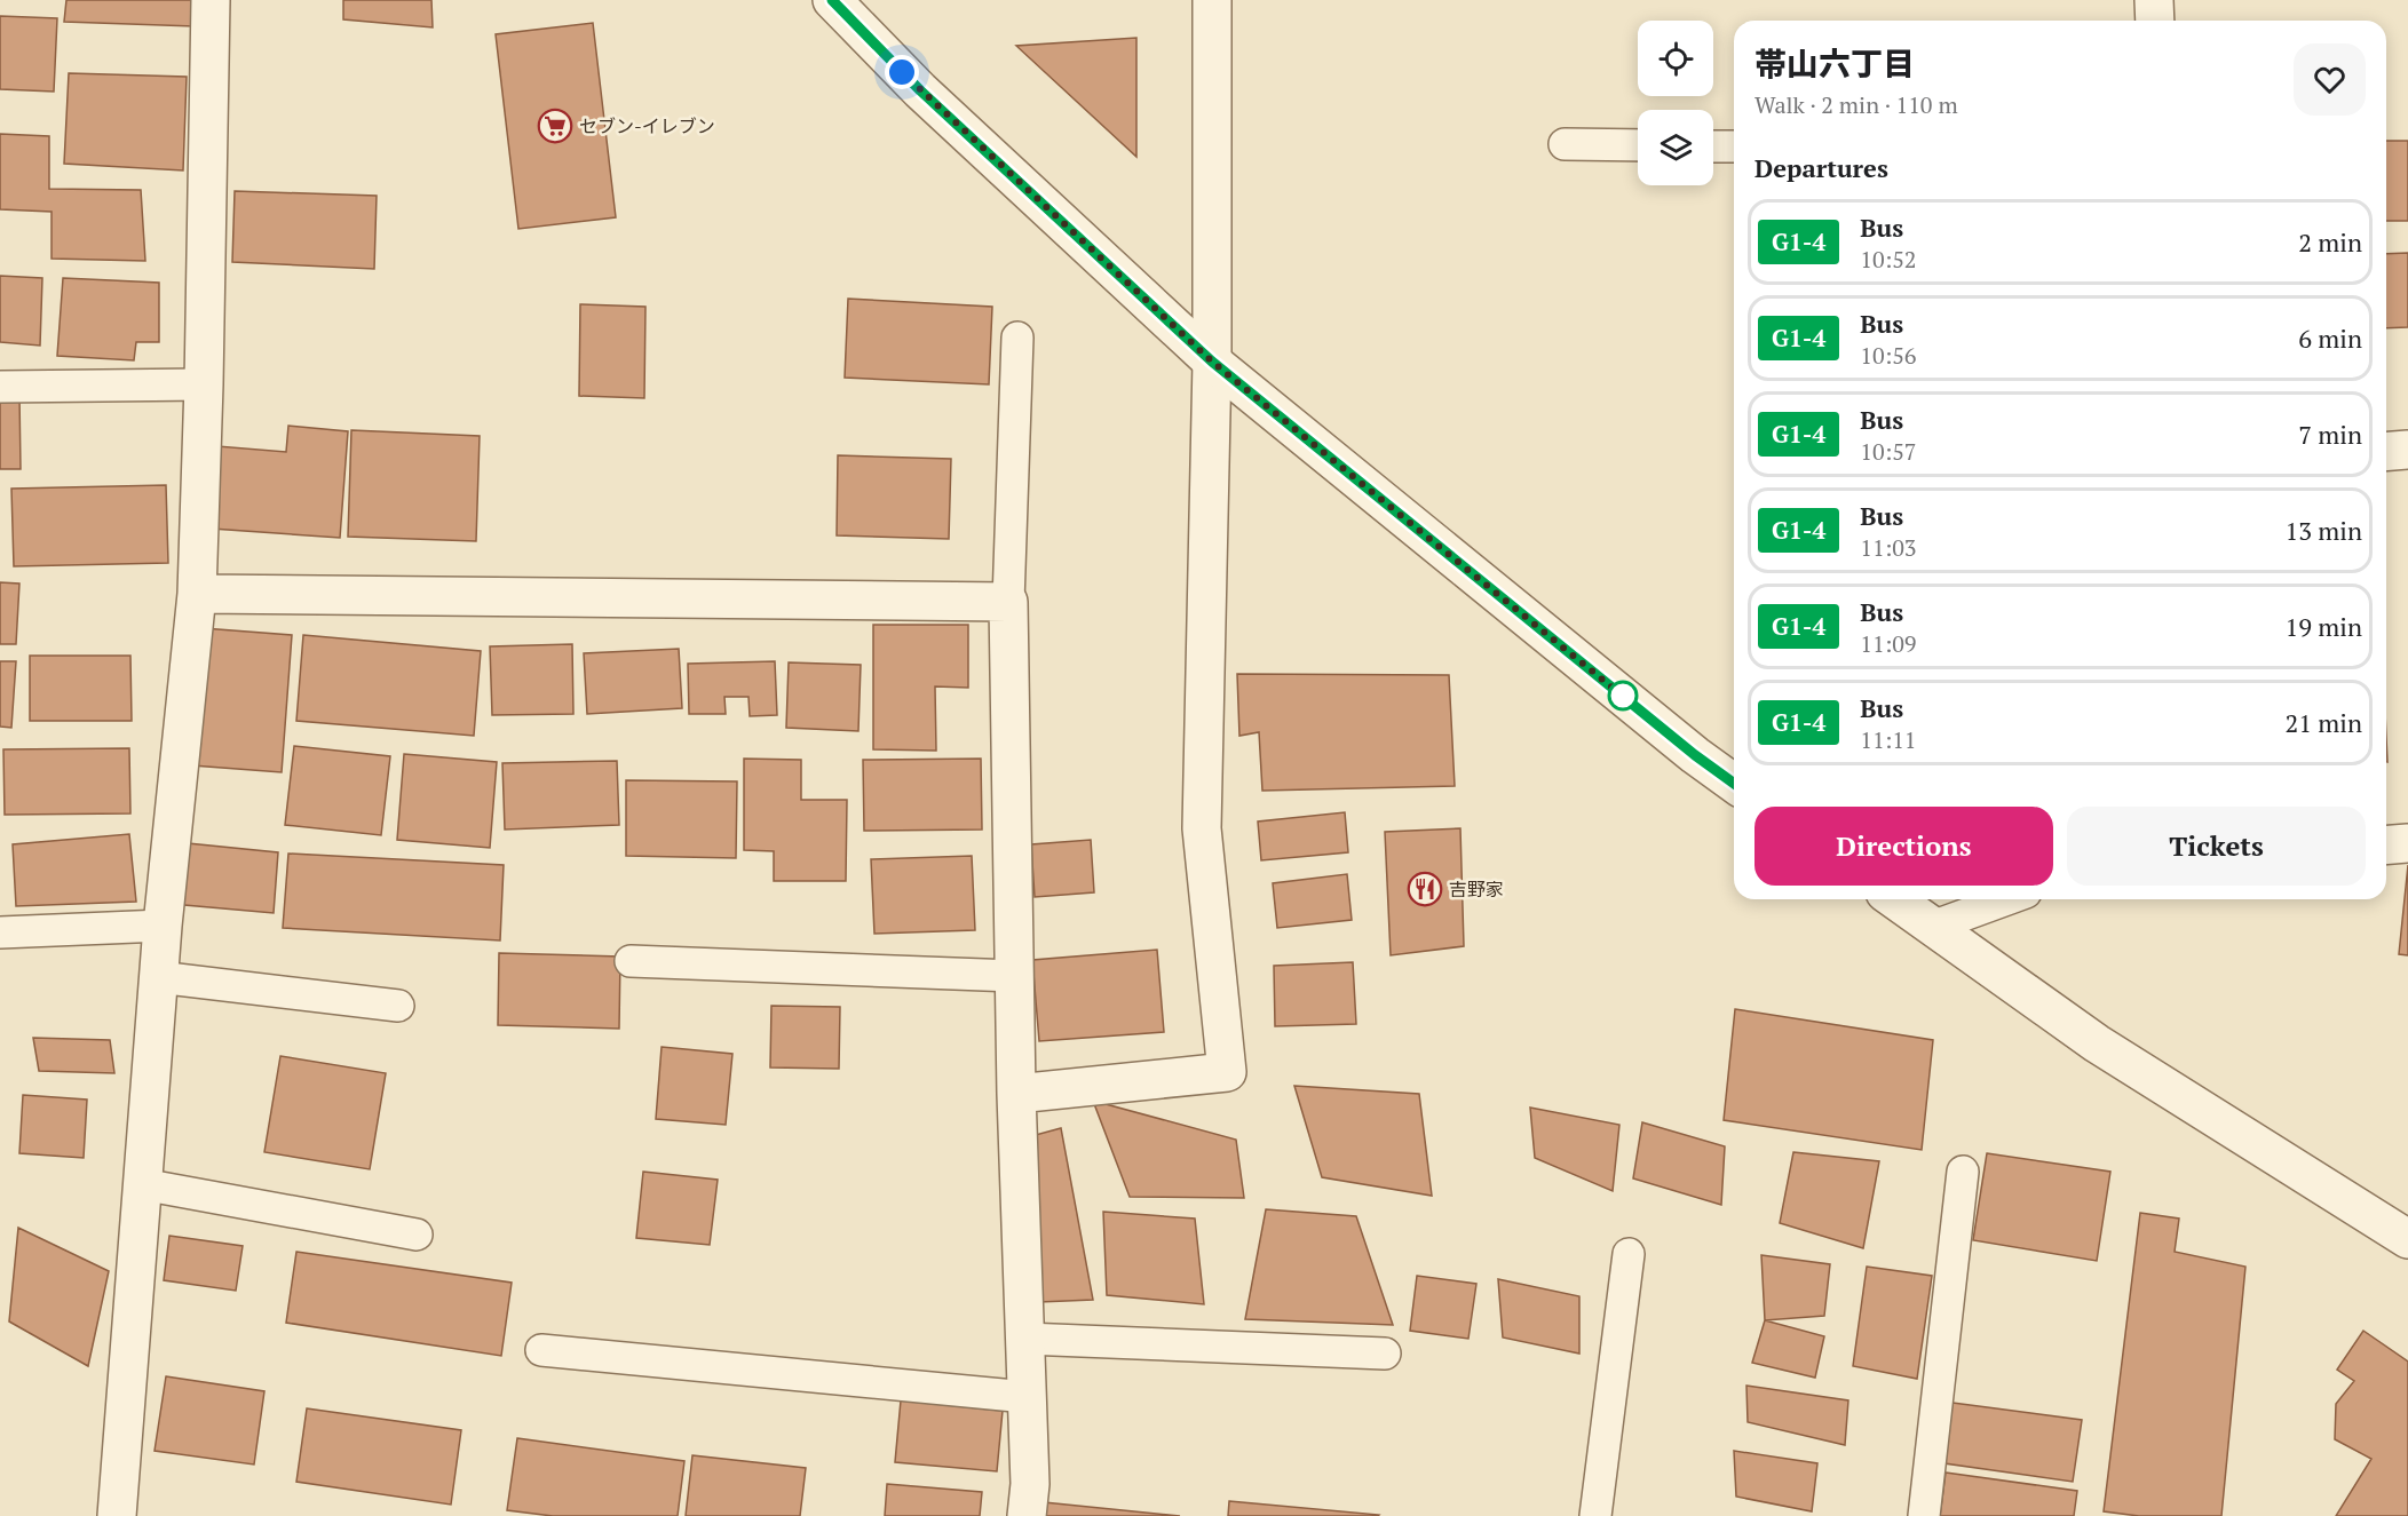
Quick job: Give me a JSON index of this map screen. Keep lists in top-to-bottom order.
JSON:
{
  "places": {
    "supermarket": ["セブン-イレブン"],
    "restaurant": ["吉野家"]
  },
  "lines": ["bus line G1-4"],
  "page": {
    "heading": [
      ["帯山六丁目", "Walk · 2 min · 110 m"],
      "Departures"
    ],
    "list": [
      {
        "mark": "G1-4",
        "name": "Bus",
        "note": "10:52",
        "value": "2 min"
      },
      {
        "mark": "G1-4",
        "name": "Bus",
        "note": "10:56",
        "value": "6 min"
      },
      {
        "mark": "G1-4",
        "name": "Bus",
        "note": "10:57",
        "value": "7 min"
      },
      {
        "mark": "G1-4",
        "name": "Bus",
        "note": "11:03",
        "value": "13 min"
      },
      {
        "mark": "G1-4",
        "name": "Bus",
        "note": "11:09",
        "value": "19 min"
      },
      {
        "mark": "G1-4",
        "name": "Bus",
        "note": "11:11",
        "value": "21 min"
      }
    ],
    "buttons": ["Directions", "Tickets"]
  }
}
